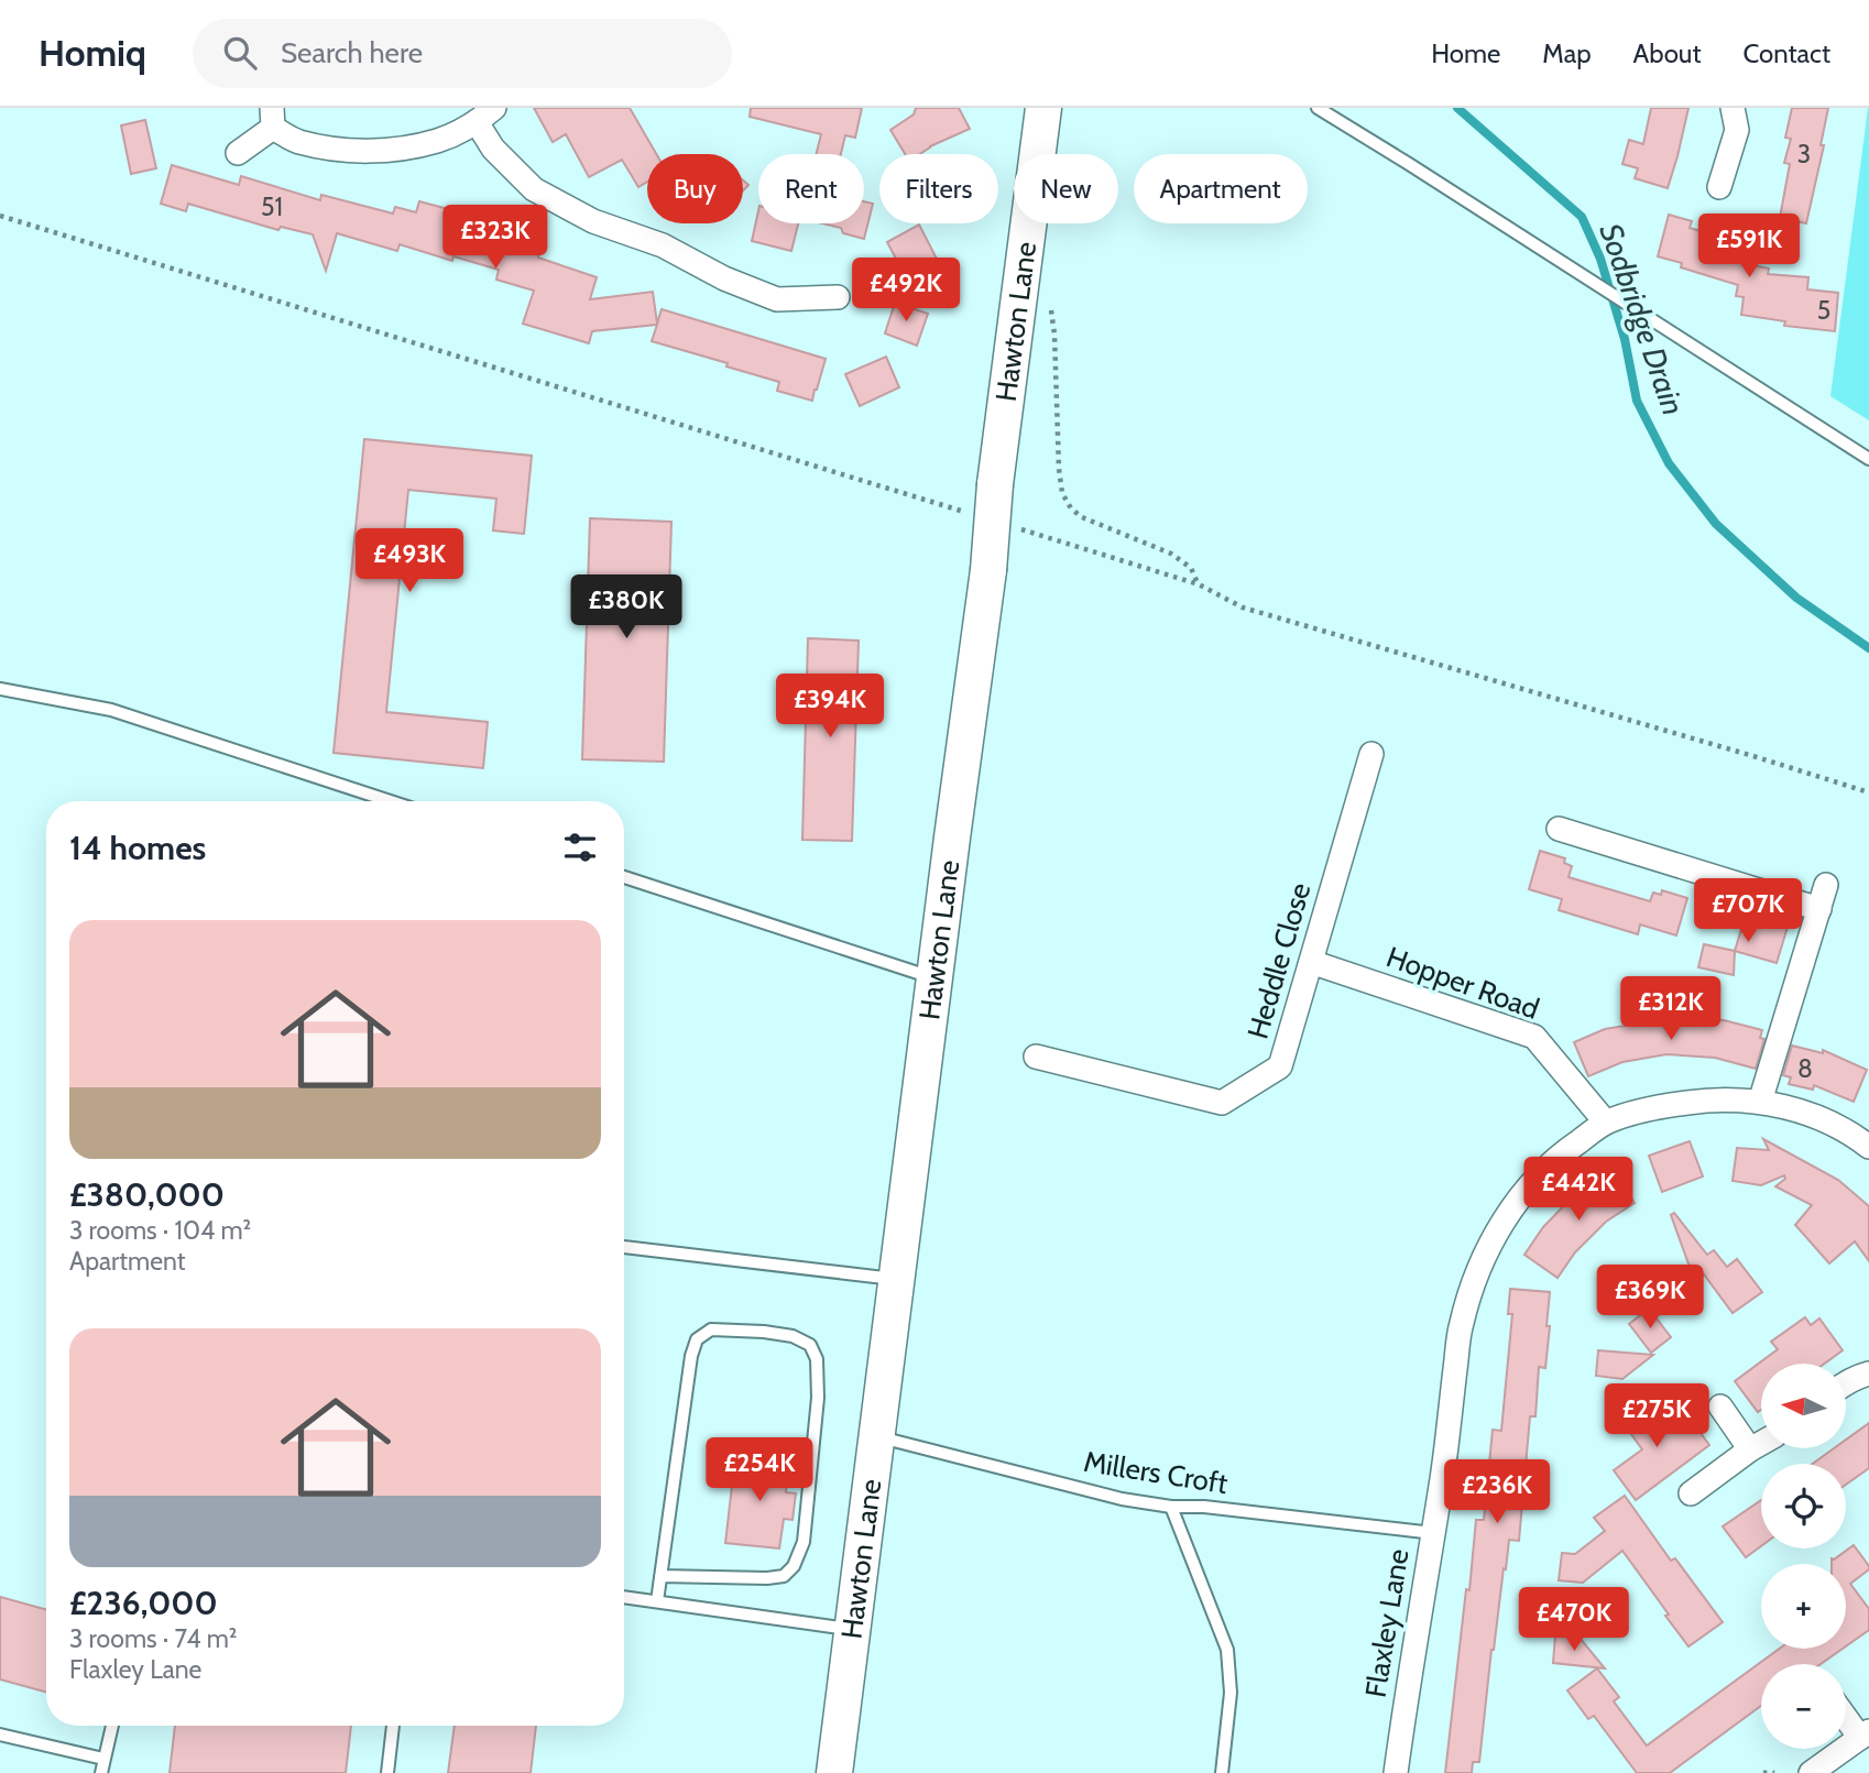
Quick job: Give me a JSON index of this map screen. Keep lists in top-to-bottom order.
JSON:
{
  "streets": {
    "street": [
      "Hawton Lane",
      "Heddle Close",
      "Hopper Road",
      "Flaxley Lane"
    ],
    "lane": ["Millers Croft"]
  },
  "crossings": [
    ["Hawton Lane", "Millers Croft"],
    ["Heddle Close", "Hopper Road"],
    ["Hopper Road", "Flaxley Lane"],
    ["Millers Croft", "Flaxley Lane"]
  ],
  "water": ["Sodbridge Drain"],
  "house_numbers": [
    "3",
    "51",
    "5",
    "8"
  ],
  "north": "left",
  "page": {
    "header": "Homiq",
    "search": "Search here",
    "nav": [
      "Home",
      "Map",
      "About",
      "Contact"
    ],
    "chip": [
      "Buy",
      "Rent",
      "Filters",
      "New",
      "Apartment"
    ],
    "price": [
      "£323K",
      "£591K",
      "£492K",
      "£493K",
      "£380K",
      "£394K",
      "£707K",
      "£312K",
      "£442K",
      "£369K",
      "£275K",
      "£254K",
      "£236K",
      "£470K"
    ],
    "heading": "14 homes",
    "list": [
      {
        "name": "£380,000",
        "note": "3 rooms · 104 m² · Apartment"
      },
      {
        "name": "£236,000",
        "note": "3 rooms · 74 m² · Flaxley Lane"
      }
    ],
    "map_buttons": ["+", "−"]
  }
}
